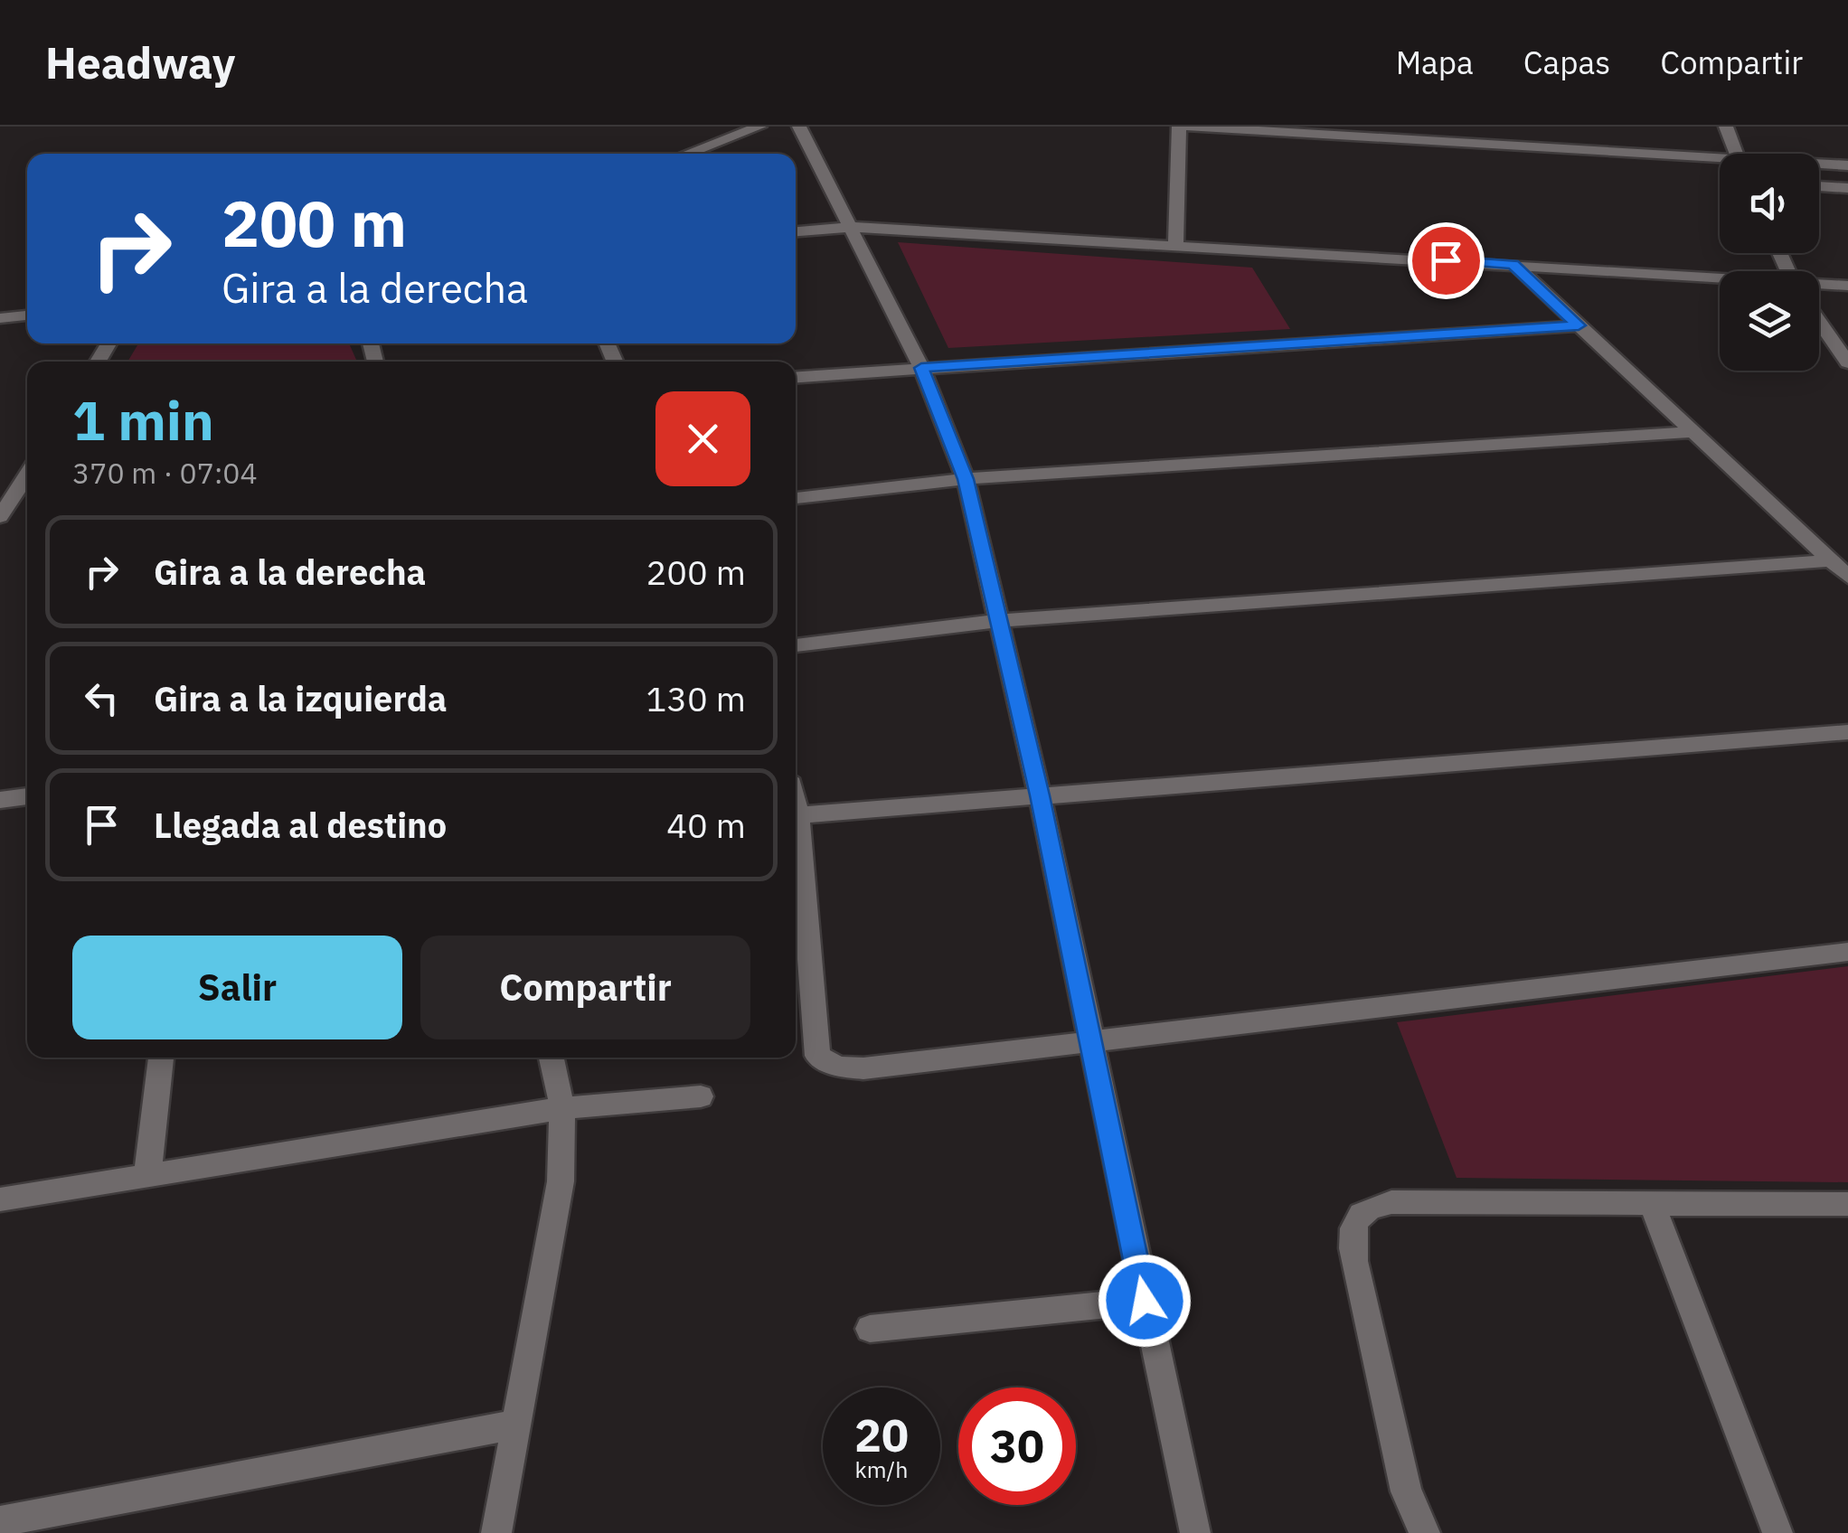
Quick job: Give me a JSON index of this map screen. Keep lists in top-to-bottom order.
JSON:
{
  "page": {
    "header": "Headway",
    "nav": ["Mapa", "Capas", "Compartir"],
    "turn": ["200 m", "Gira a la derecha"],
    "heading": ["1 min", "370 m · 07:04"],
    "list": [
      {
        "name": "Gira a la derecha",
        "value": "200 m"
      },
      {
        "name": "Gira a la izquierda",
        "value": "130 m"
      },
      {
        "name": "Llegada al destino",
        "value": "40 m"
      }
    ],
    "buttons": ["Salir", "Compartir"],
    "speed": "20 km/h",
    "limit": "30"
  }
}
